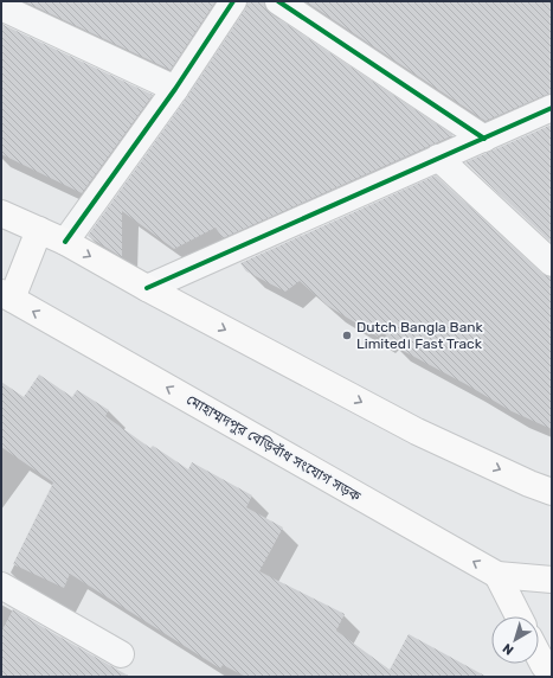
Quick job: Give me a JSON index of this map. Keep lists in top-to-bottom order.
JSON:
{
  "streets": {
    "main road": ["মোহাম্মদপুর বেড়িবাঁধ সংযোগ সড়ক"]
  },
  "places": ["Dutch Bangla Bank Limited। Fast Track"],
  "north": "bottom left"
}
